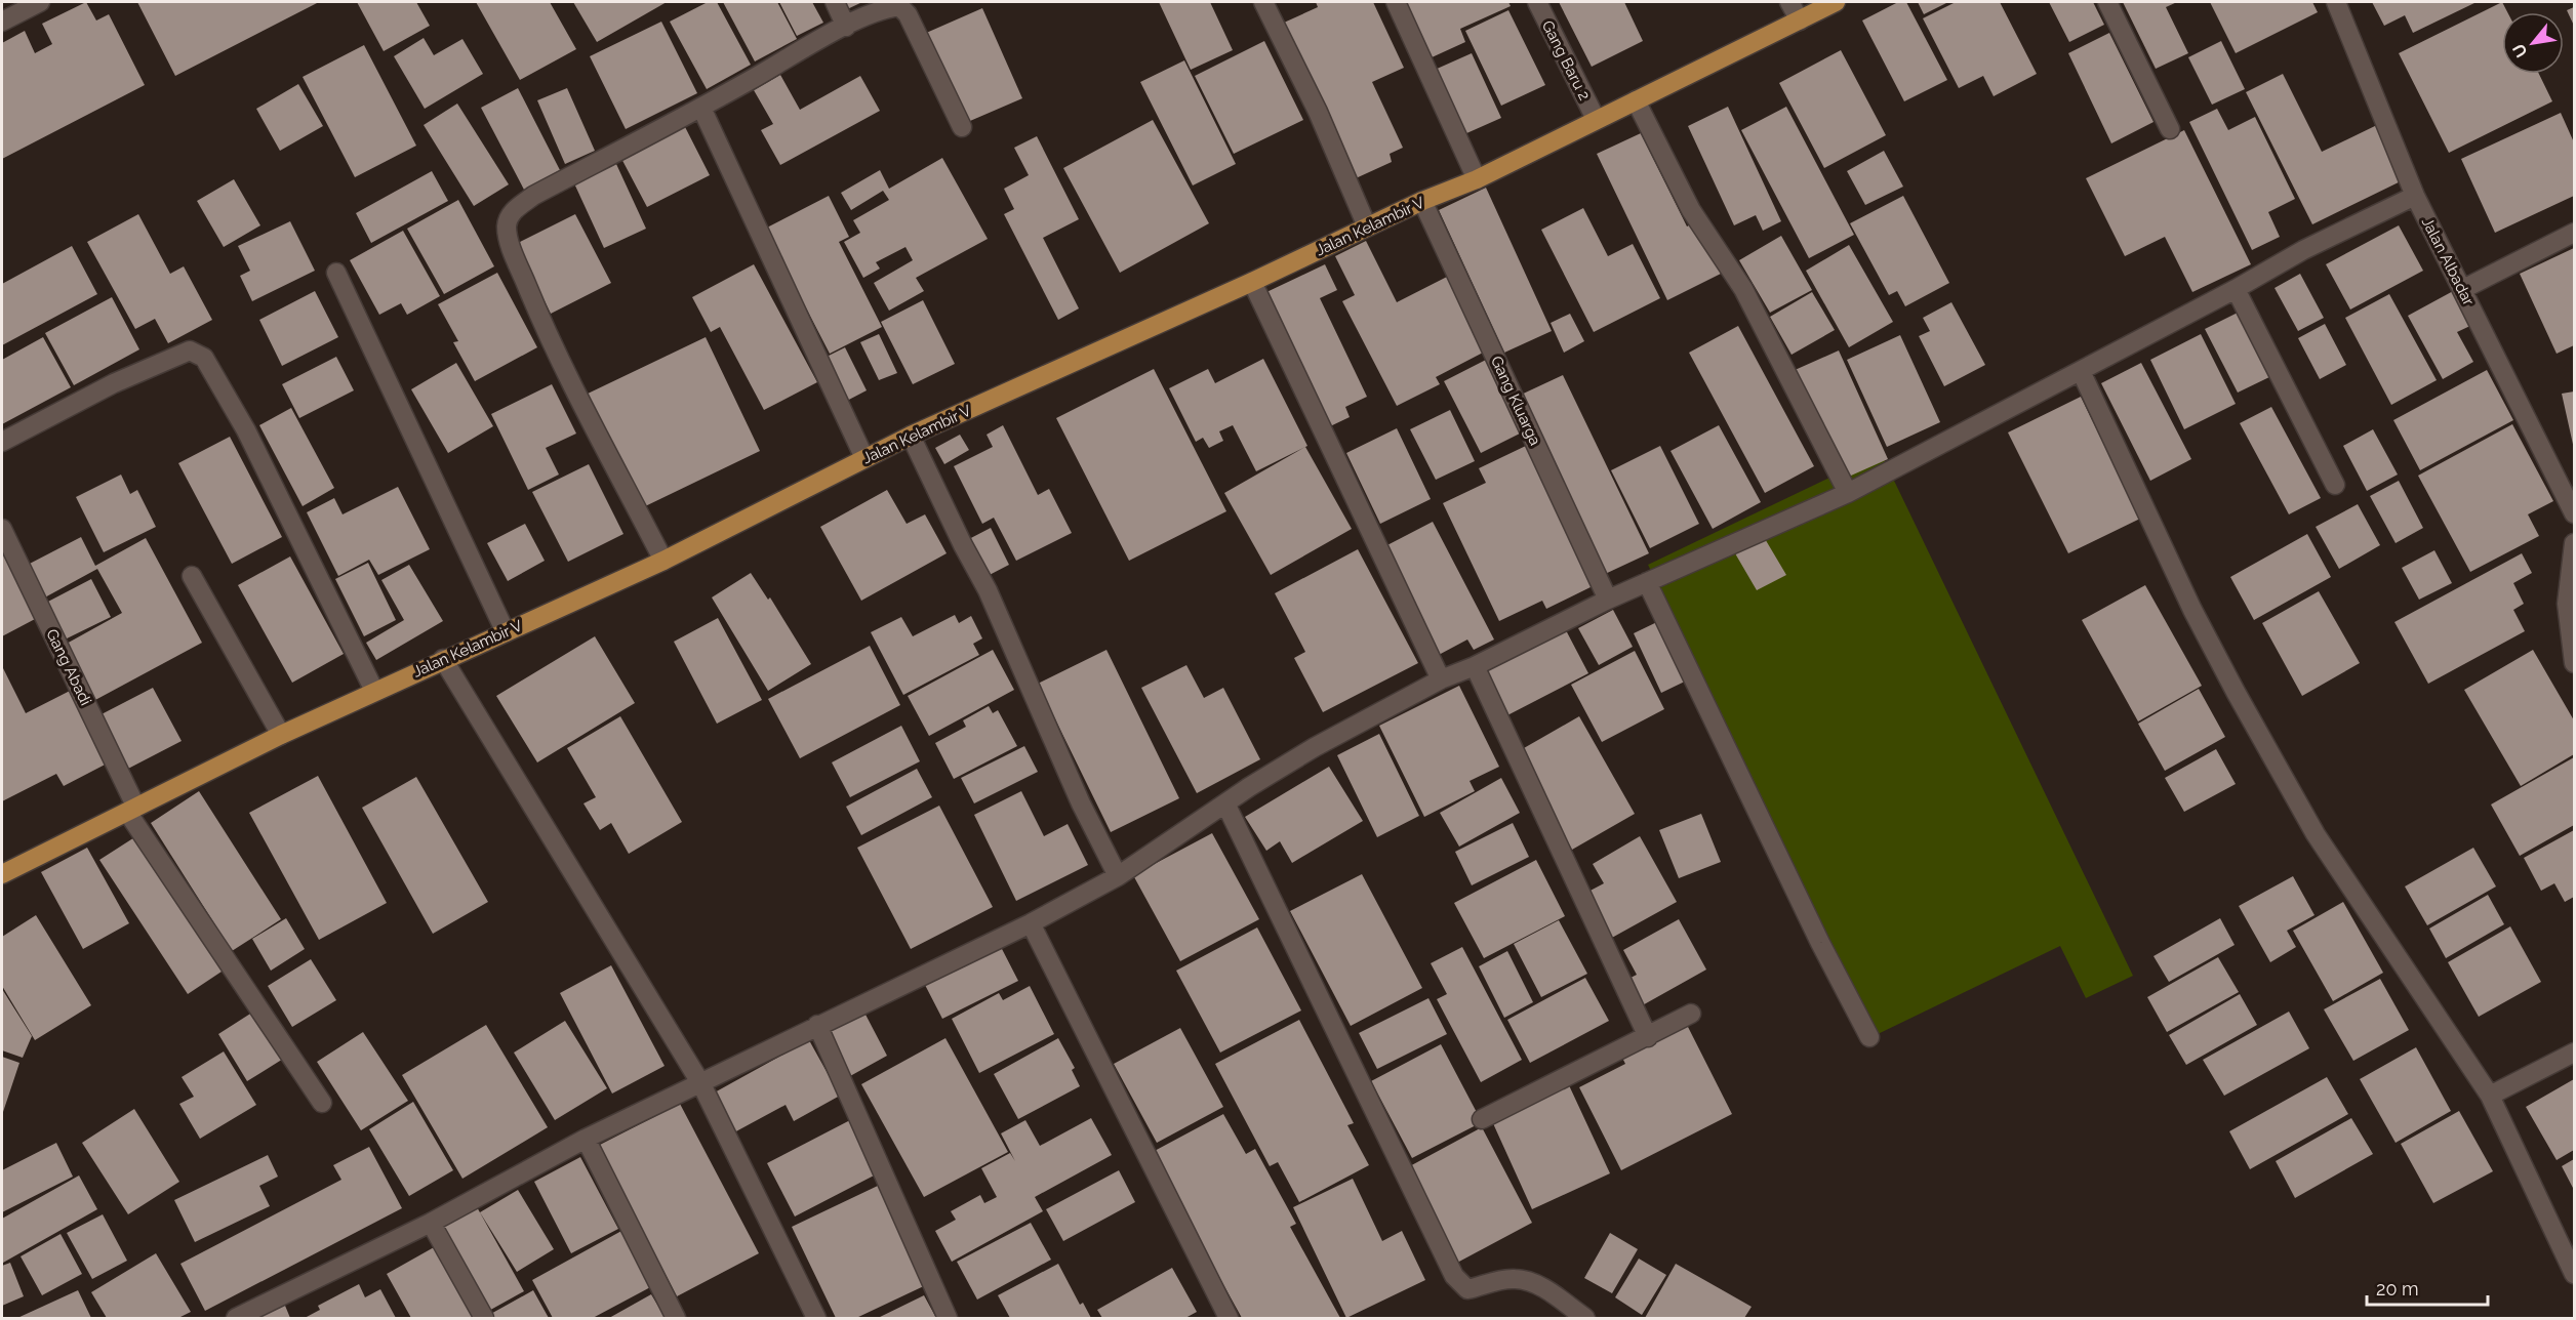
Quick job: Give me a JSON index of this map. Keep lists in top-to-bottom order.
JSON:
{
  "streets": {
    "main road": ["Jalan Kelambir V"],
    "street": [
      "Gang Baru 2",
      "Jalan Albadar",
      "Gang Kluarga",
      "Gang Abadi"
    ]
  },
  "crossings": [
    ["Gang Baru 2", "Jalan Kelambir V"],
    ["Jalan Kelambir V", "Gang Kluarga"],
    ["Jalan Kelambir V", "Gang Abadi"]
  ],
  "scale_bar": "20 m",
  "north": "bottom left"
}
